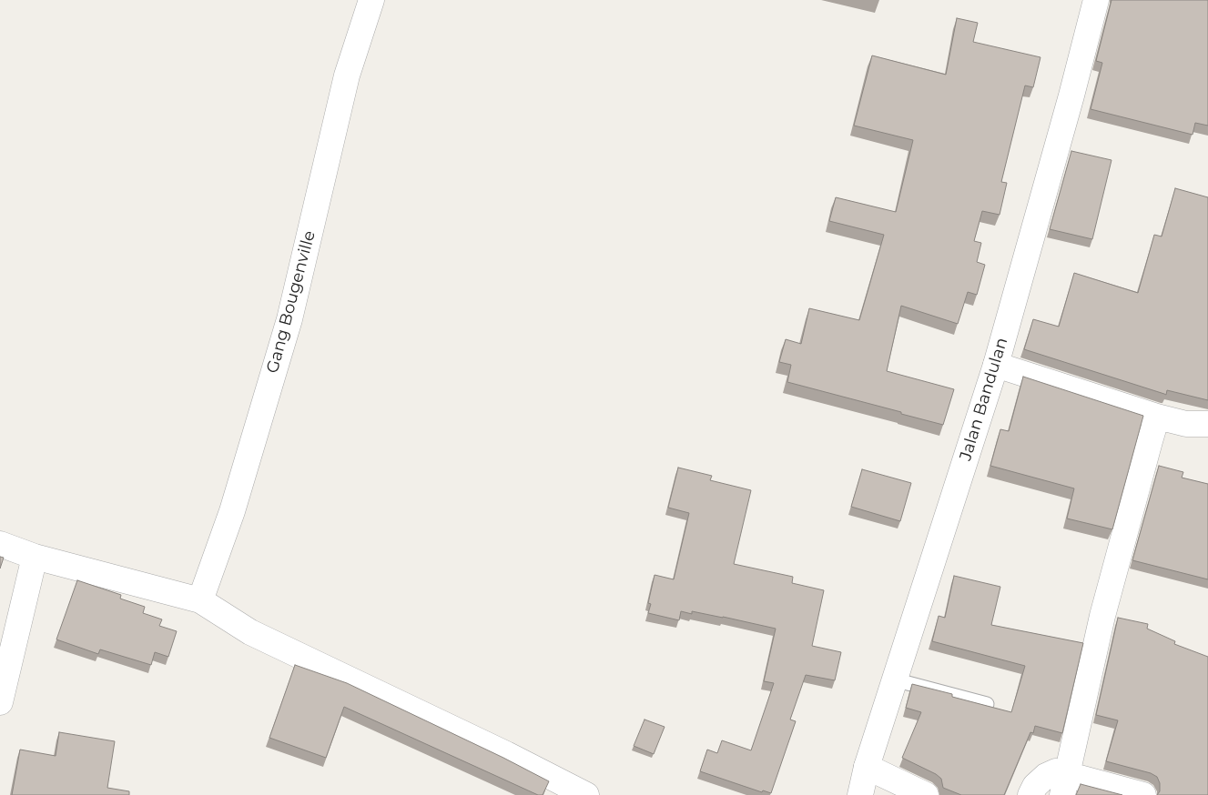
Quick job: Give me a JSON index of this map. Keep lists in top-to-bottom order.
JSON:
{
  "streets": {
    "street": ["Gang Bougenville", "Jalan Bandulan"]
  }
}
